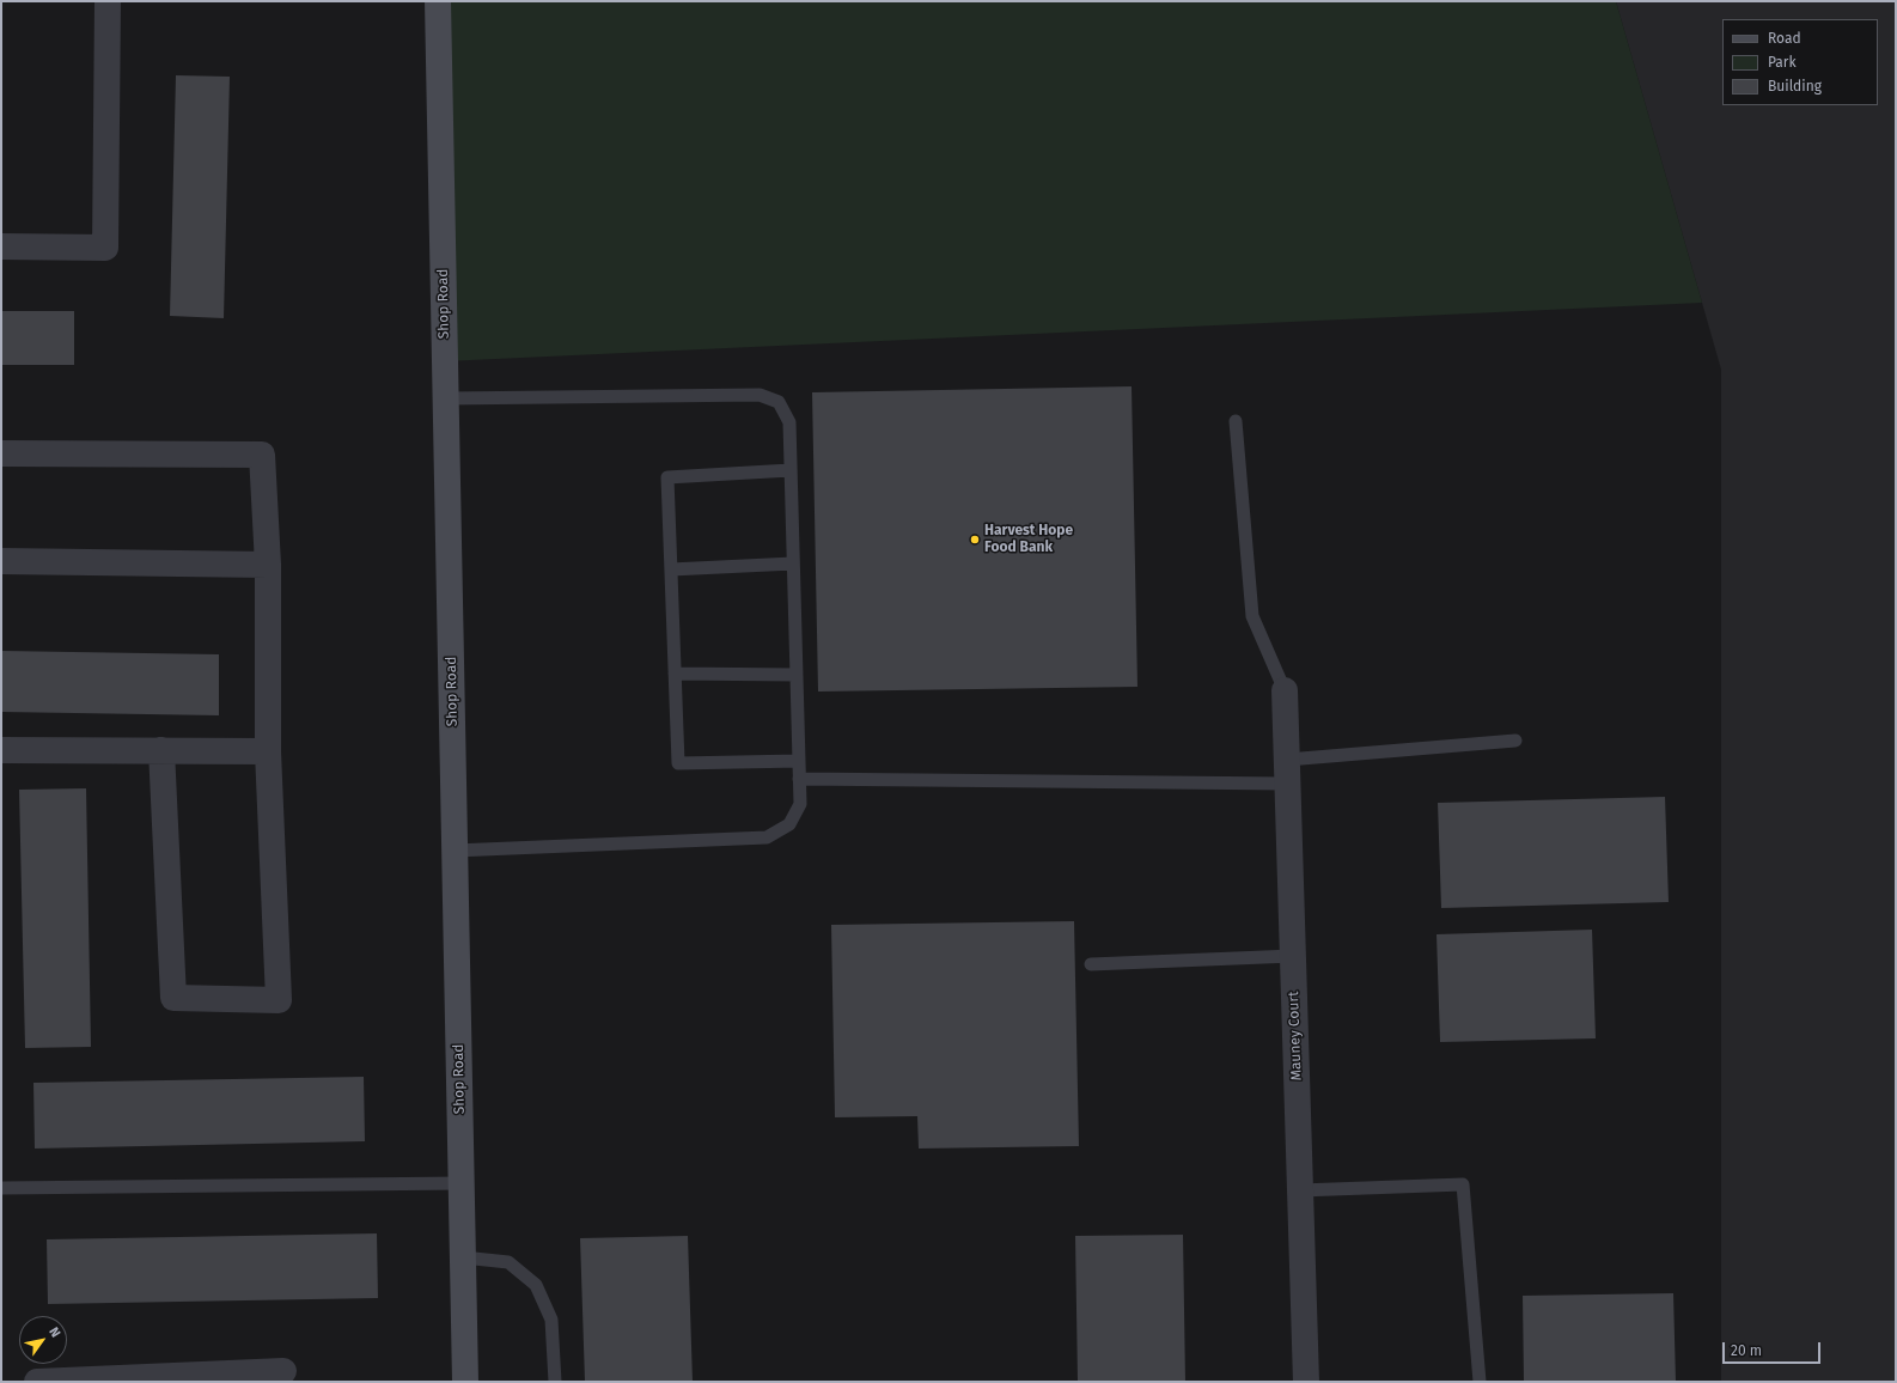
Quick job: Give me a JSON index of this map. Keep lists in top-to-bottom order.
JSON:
{
  "streets": {
    "street": ["Shop Road", "Mauney Court"]
  },
  "places": ["Harvest Hope Food Bank"],
  "legend": ["Road", "Park", "Building"],
  "scale_bar": "20 m",
  "north": "top right"
}
